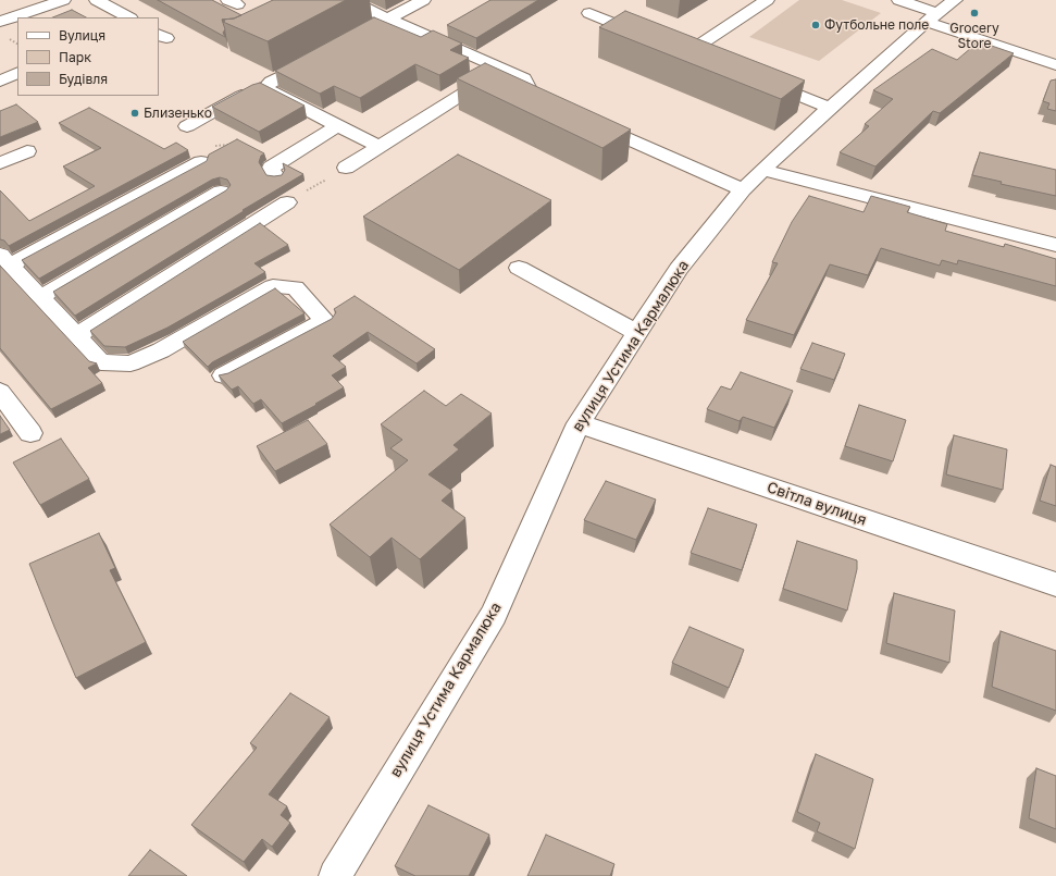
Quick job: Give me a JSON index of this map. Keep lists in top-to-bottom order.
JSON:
{
  "streets": {
    "street": ["вулиця Устима Кармалюка", "Світла вулиця"]
  },
  "crossings": [
    ["вулиця Устима Кармалюка", "Світла вулиця"]
  ],
  "places": ["Grocery Store", "Футбольне поле", "Близенько"],
  "legend": ["Вулиця", "Парк", "Будівля"]
}
